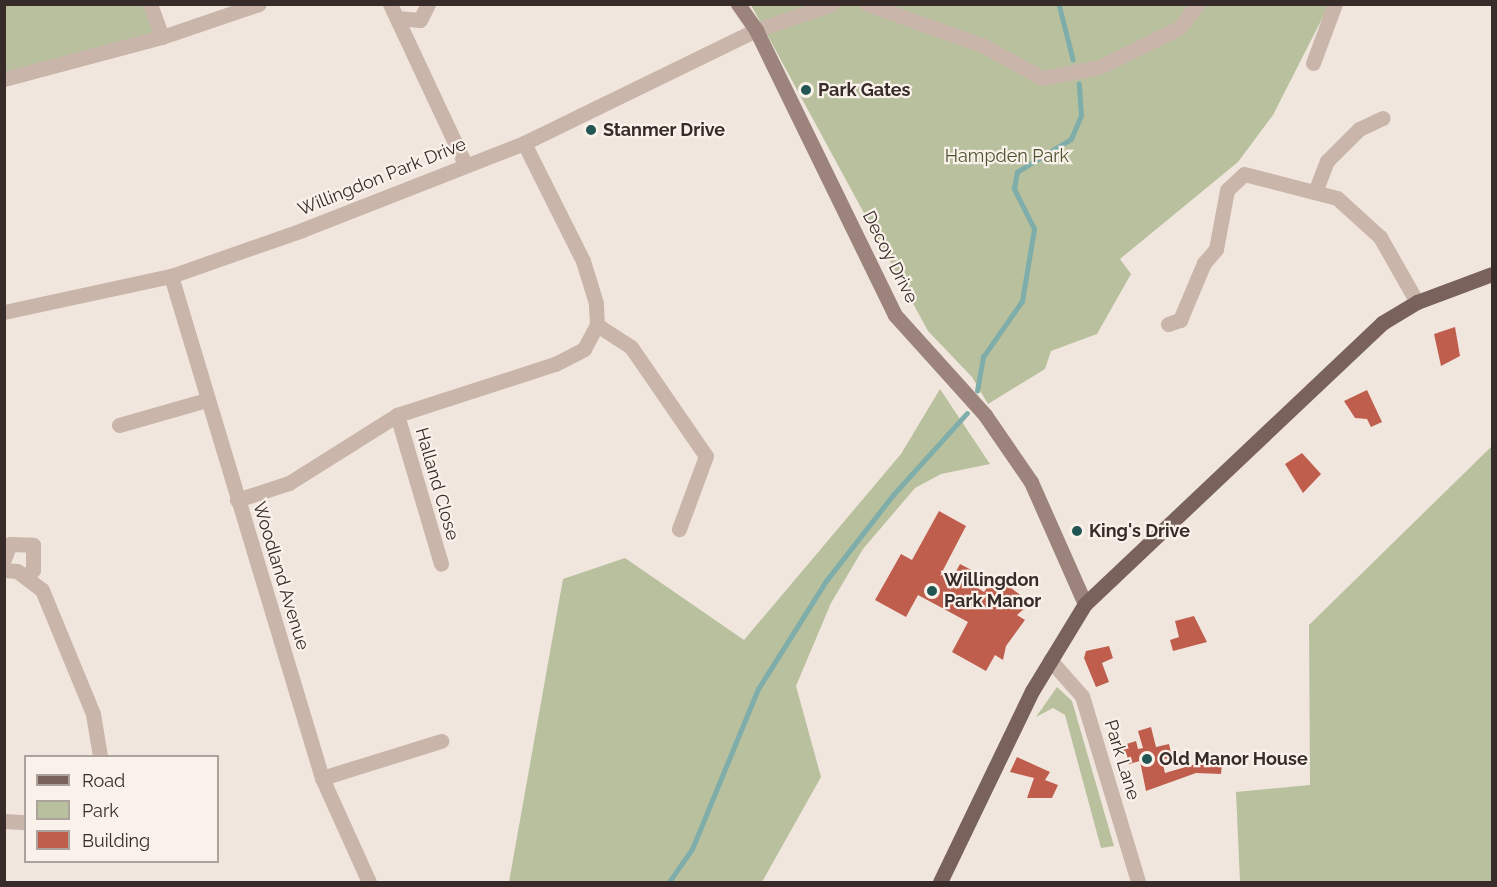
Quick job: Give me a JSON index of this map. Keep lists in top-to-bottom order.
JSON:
{
  "streets": {
    "street": [
      "Willingdon Park Drive",
      "Decoy Drive",
      "Halland Close",
      "Woodland Avenue",
      "Park Lane"
    ]
  },
  "crossings": [
    ["Willingdon Park Drive", "Decoy Drive"],
    ["Willingdon Park Drive", "Woodland Avenue"]
  ],
  "parks": ["Hampden Park"],
  "places": [
    "Park Gates",
    "Stanmer Drive",
    "King's Drive",
    "Willingdon Park Manor",
    "Old Manor House"
  ],
  "legend": ["Road", "Park", "Building"]
}
